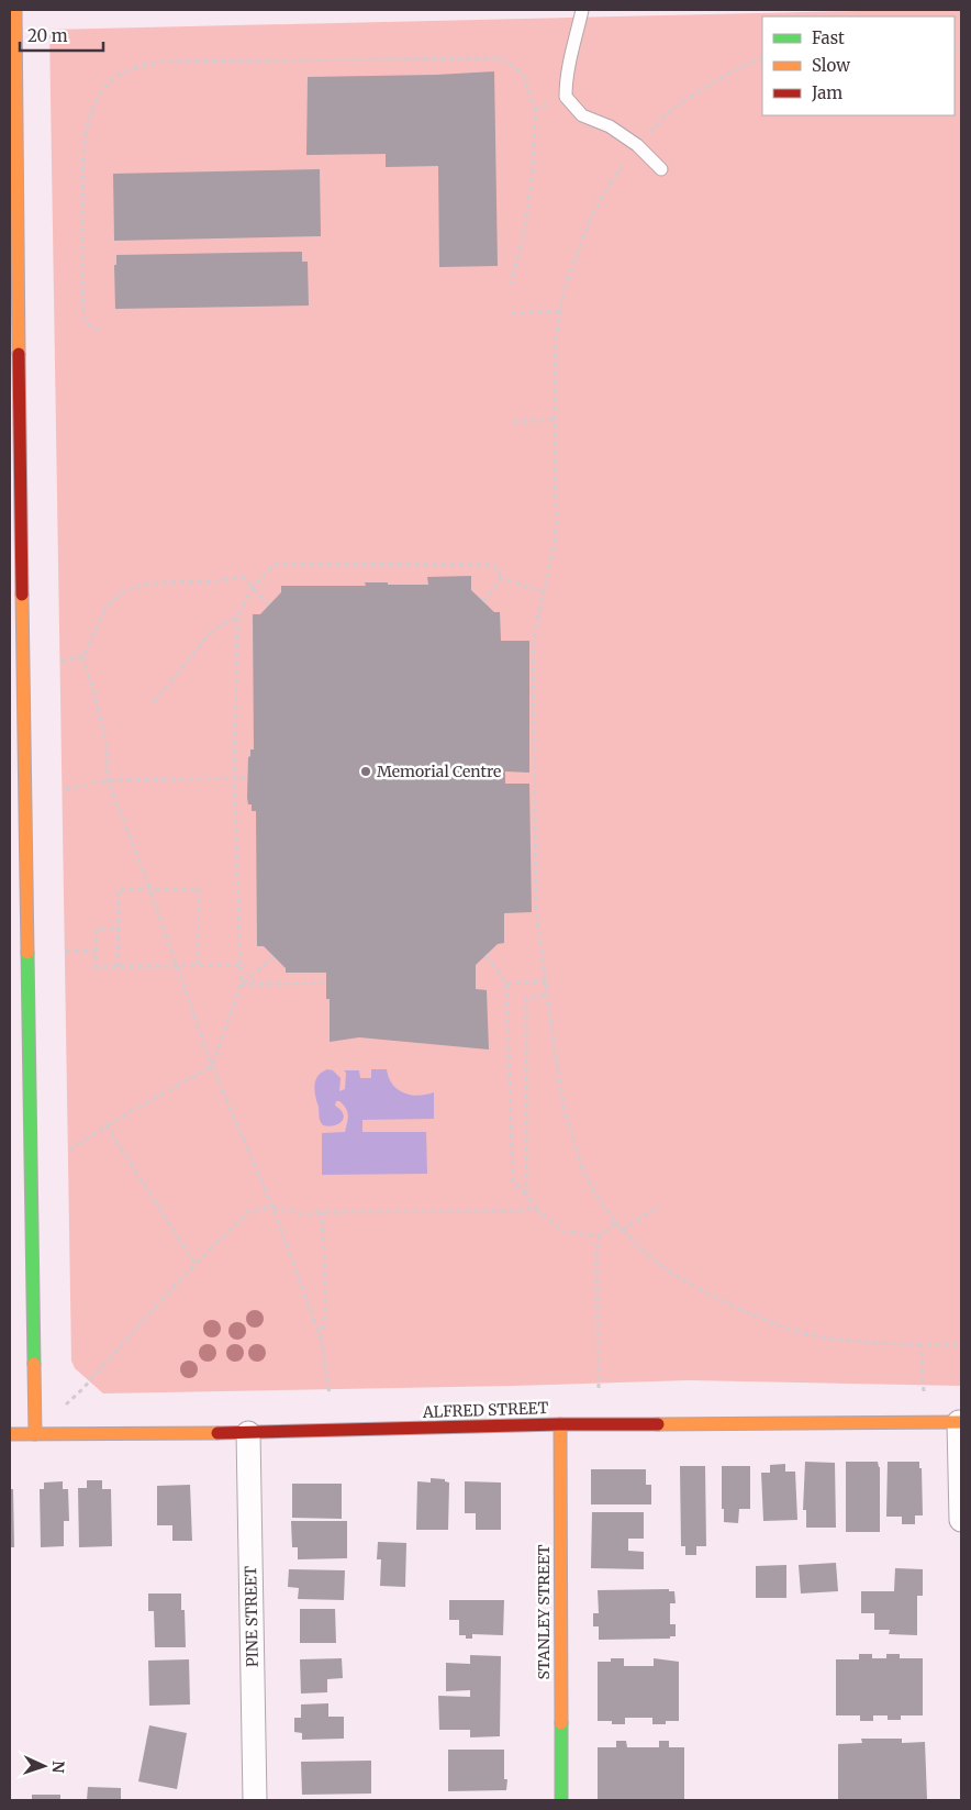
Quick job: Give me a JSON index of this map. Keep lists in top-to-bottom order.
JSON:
{
  "streets": {
    "street": ["ALFRED STREET", "STANLEY STREET", "PINE STREET"]
  },
  "crossings": [
    ["ALFRED STREET", "STANLEY STREET"],
    ["ALFRED STREET", "PINE STREET"]
  ],
  "places": ["Memorial Centre"],
  "legend": ["Fast", "Slow", "Jam"],
  "scale_bar": "20 m",
  "north": "right"
}
